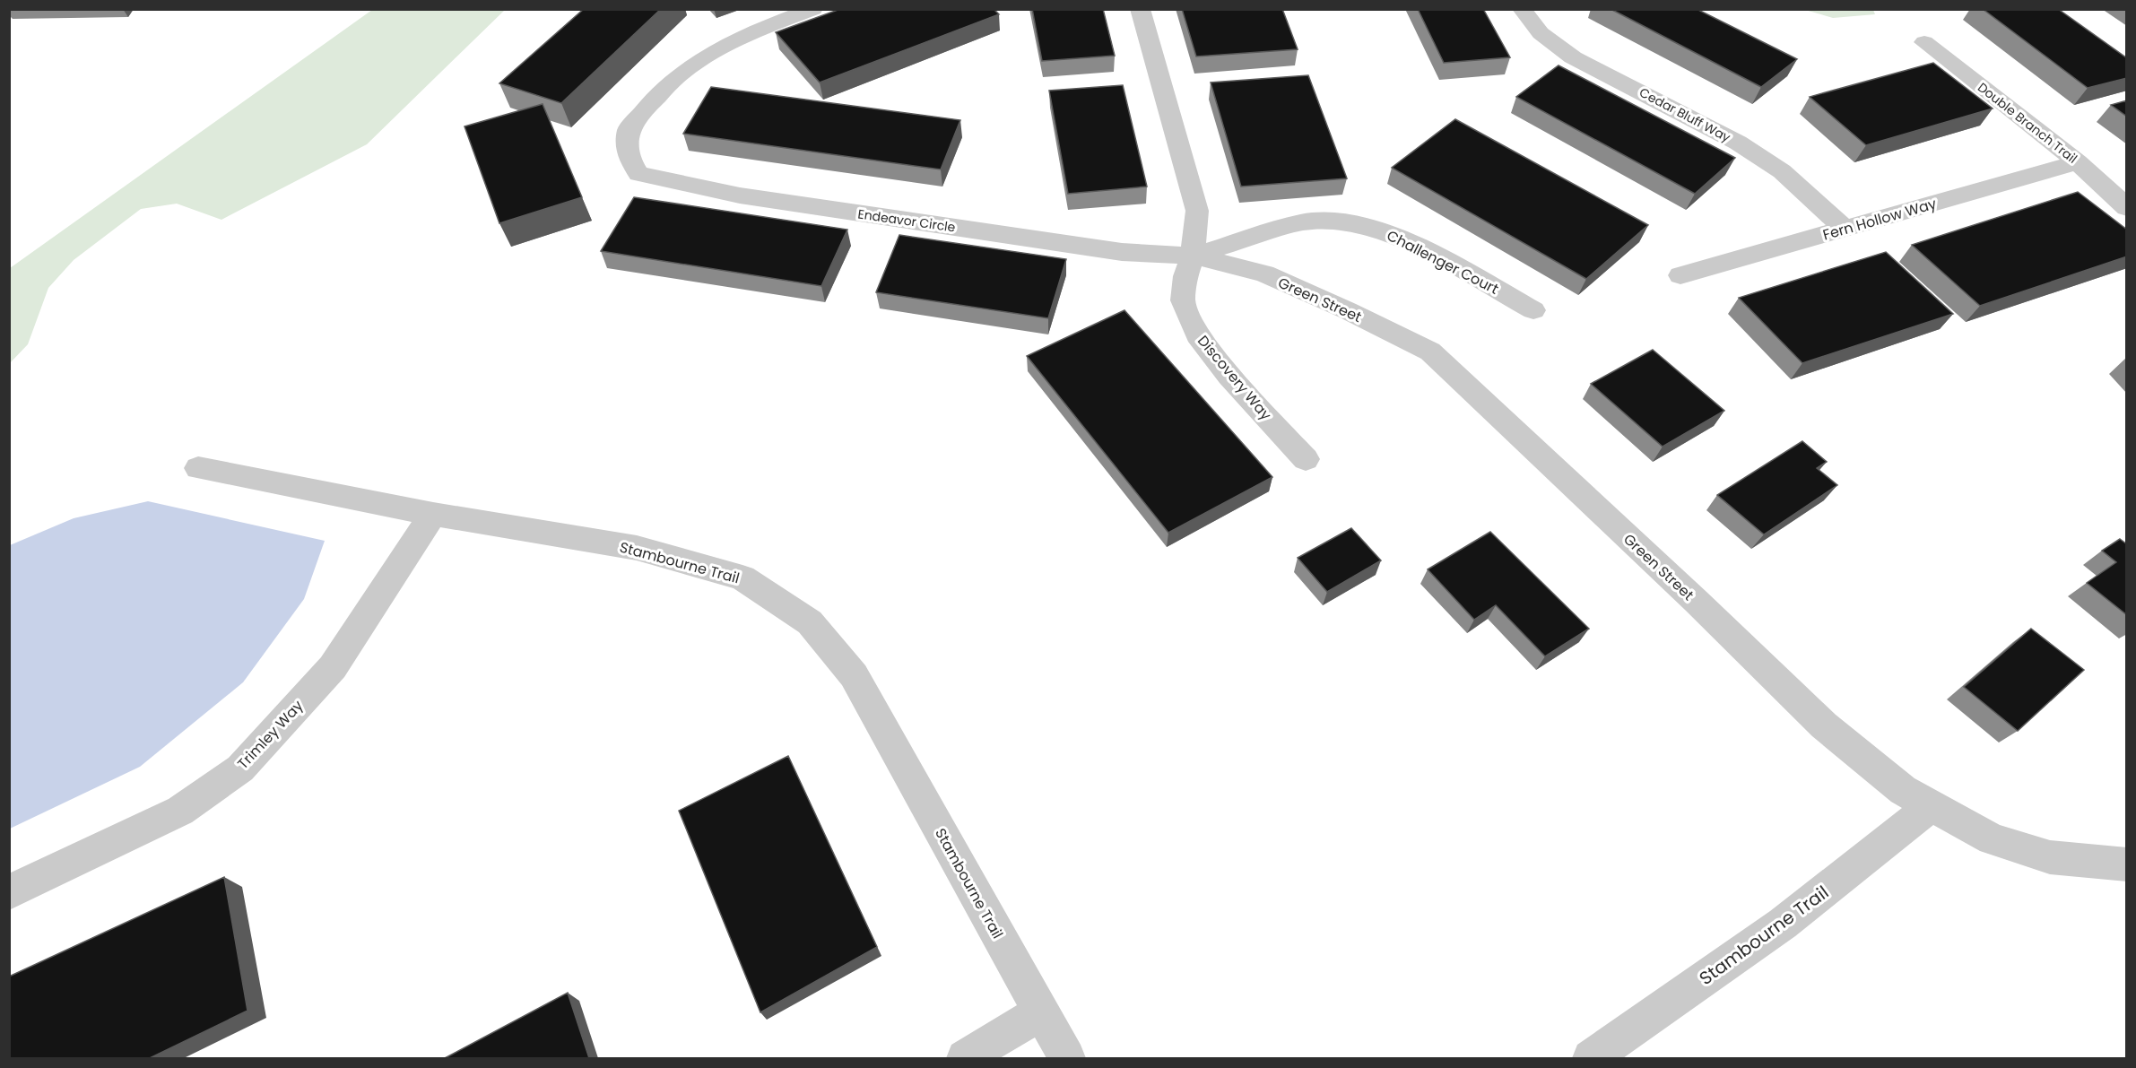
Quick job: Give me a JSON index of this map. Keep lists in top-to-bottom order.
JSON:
{
  "streets": {
    "street": [
      "Cedar Bluff Way",
      "Double Branch Trail",
      "Fern Hollow Way",
      "Endeavor Circle",
      "Challenger Court",
      "Green Street",
      "Discovery Way",
      "Stambourne Trail",
      "Trimley Way"
    ]
  },
  "crossings": [
    ["Cedar Bluff Way", "Fern Hollow Way"],
    ["Double Branch Trail", "Fern Hollow Way"],
    ["Endeavor Circle", "Challenger Court"],
    ["Endeavor Circle", "Green Street"],
    ["Endeavor Circle", "Discovery Way"],
    ["Challenger Court", "Green Street"],
    ["Challenger Court", "Discovery Way"],
    ["Green Street", "Discovery Way"],
    ["Green Street", "Stambourne Trail"],
    ["Stambourne Trail", "Trimley Way"]
  ]
}
